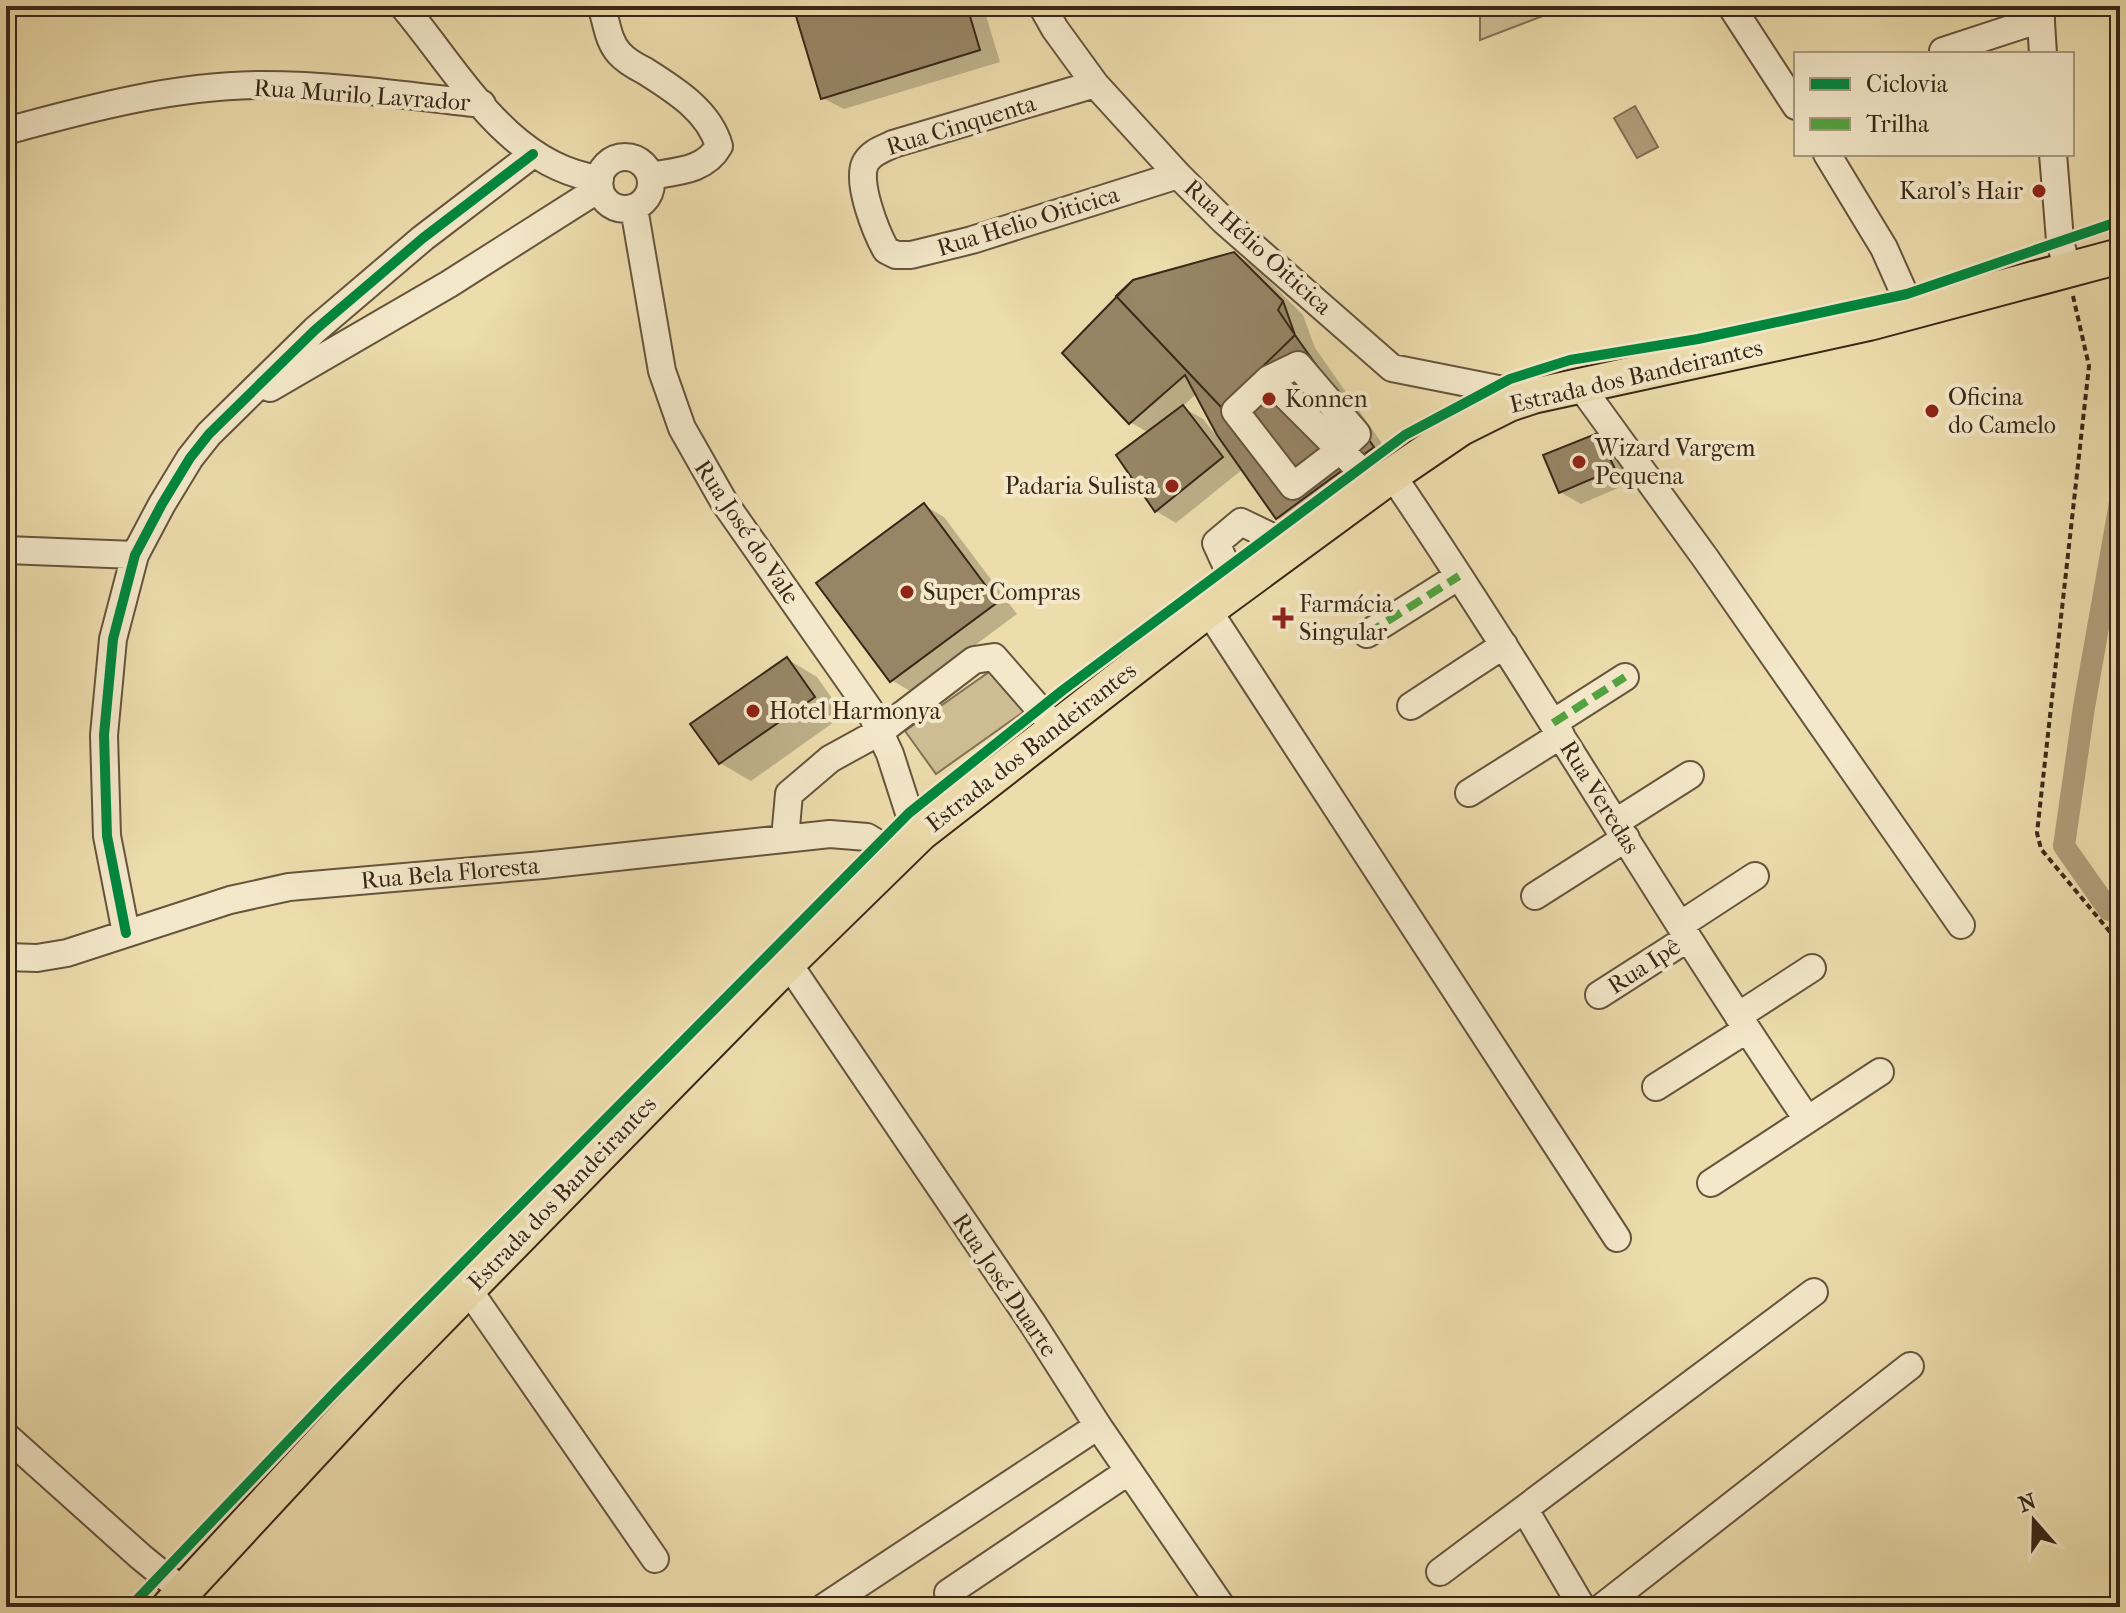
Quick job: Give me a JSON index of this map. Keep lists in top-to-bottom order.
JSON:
{
  "streets": {
    "main road": ["Estrada dos Bandeirantes"],
    "street": [
      "Rua Murilo Lavrador",
      "Rua Cinquenta",
      "Rua Helio Oiticica",
      "Rua Hélio Oiticica",
      "Rua José do Vale",
      "Rua Veredas",
      "Rua Bela Floresta",
      "Rua Ipê",
      "Rua José Duarte"
    ]
  },
  "crossings": [
    ["Rua Cinquenta", "Rua Helio Oiticica"],
    ["Rua Cinquenta", "Rua Hélio Oiticica"],
    ["Rua Helio Oiticica", "Rua Hélio Oiticica"],
    ["Rua Hélio Oiticica", "Estrada dos Bandeirantes"],
    ["Estrada dos Bandeirantes", "Rua José do Vale"],
    ["Estrada dos Bandeirantes", "Rua Veredas"],
    ["Estrada dos Bandeirantes", "Rua Bela Floresta"],
    ["Estrada dos Bandeirantes", "Rua José Duarte"],
    ["Rua José do Vale", "Rua Bela Floresta"],
    ["Rua Veredas", "Rua Ipê"]
  ],
  "places": {
    "other": [
      "Karol's Hair",
      "Konnen",
      "Oficina do Camelo",
      "Wizard Vargem Pequena",
      "Padaria Sulista",
      "Super Compras",
      "Hotel Harmonya"
    ],
    "health": ["Farmácia Singular"]
  },
  "legend": ["Ciclovia", "Trilha"],
  "north": "top"
}
